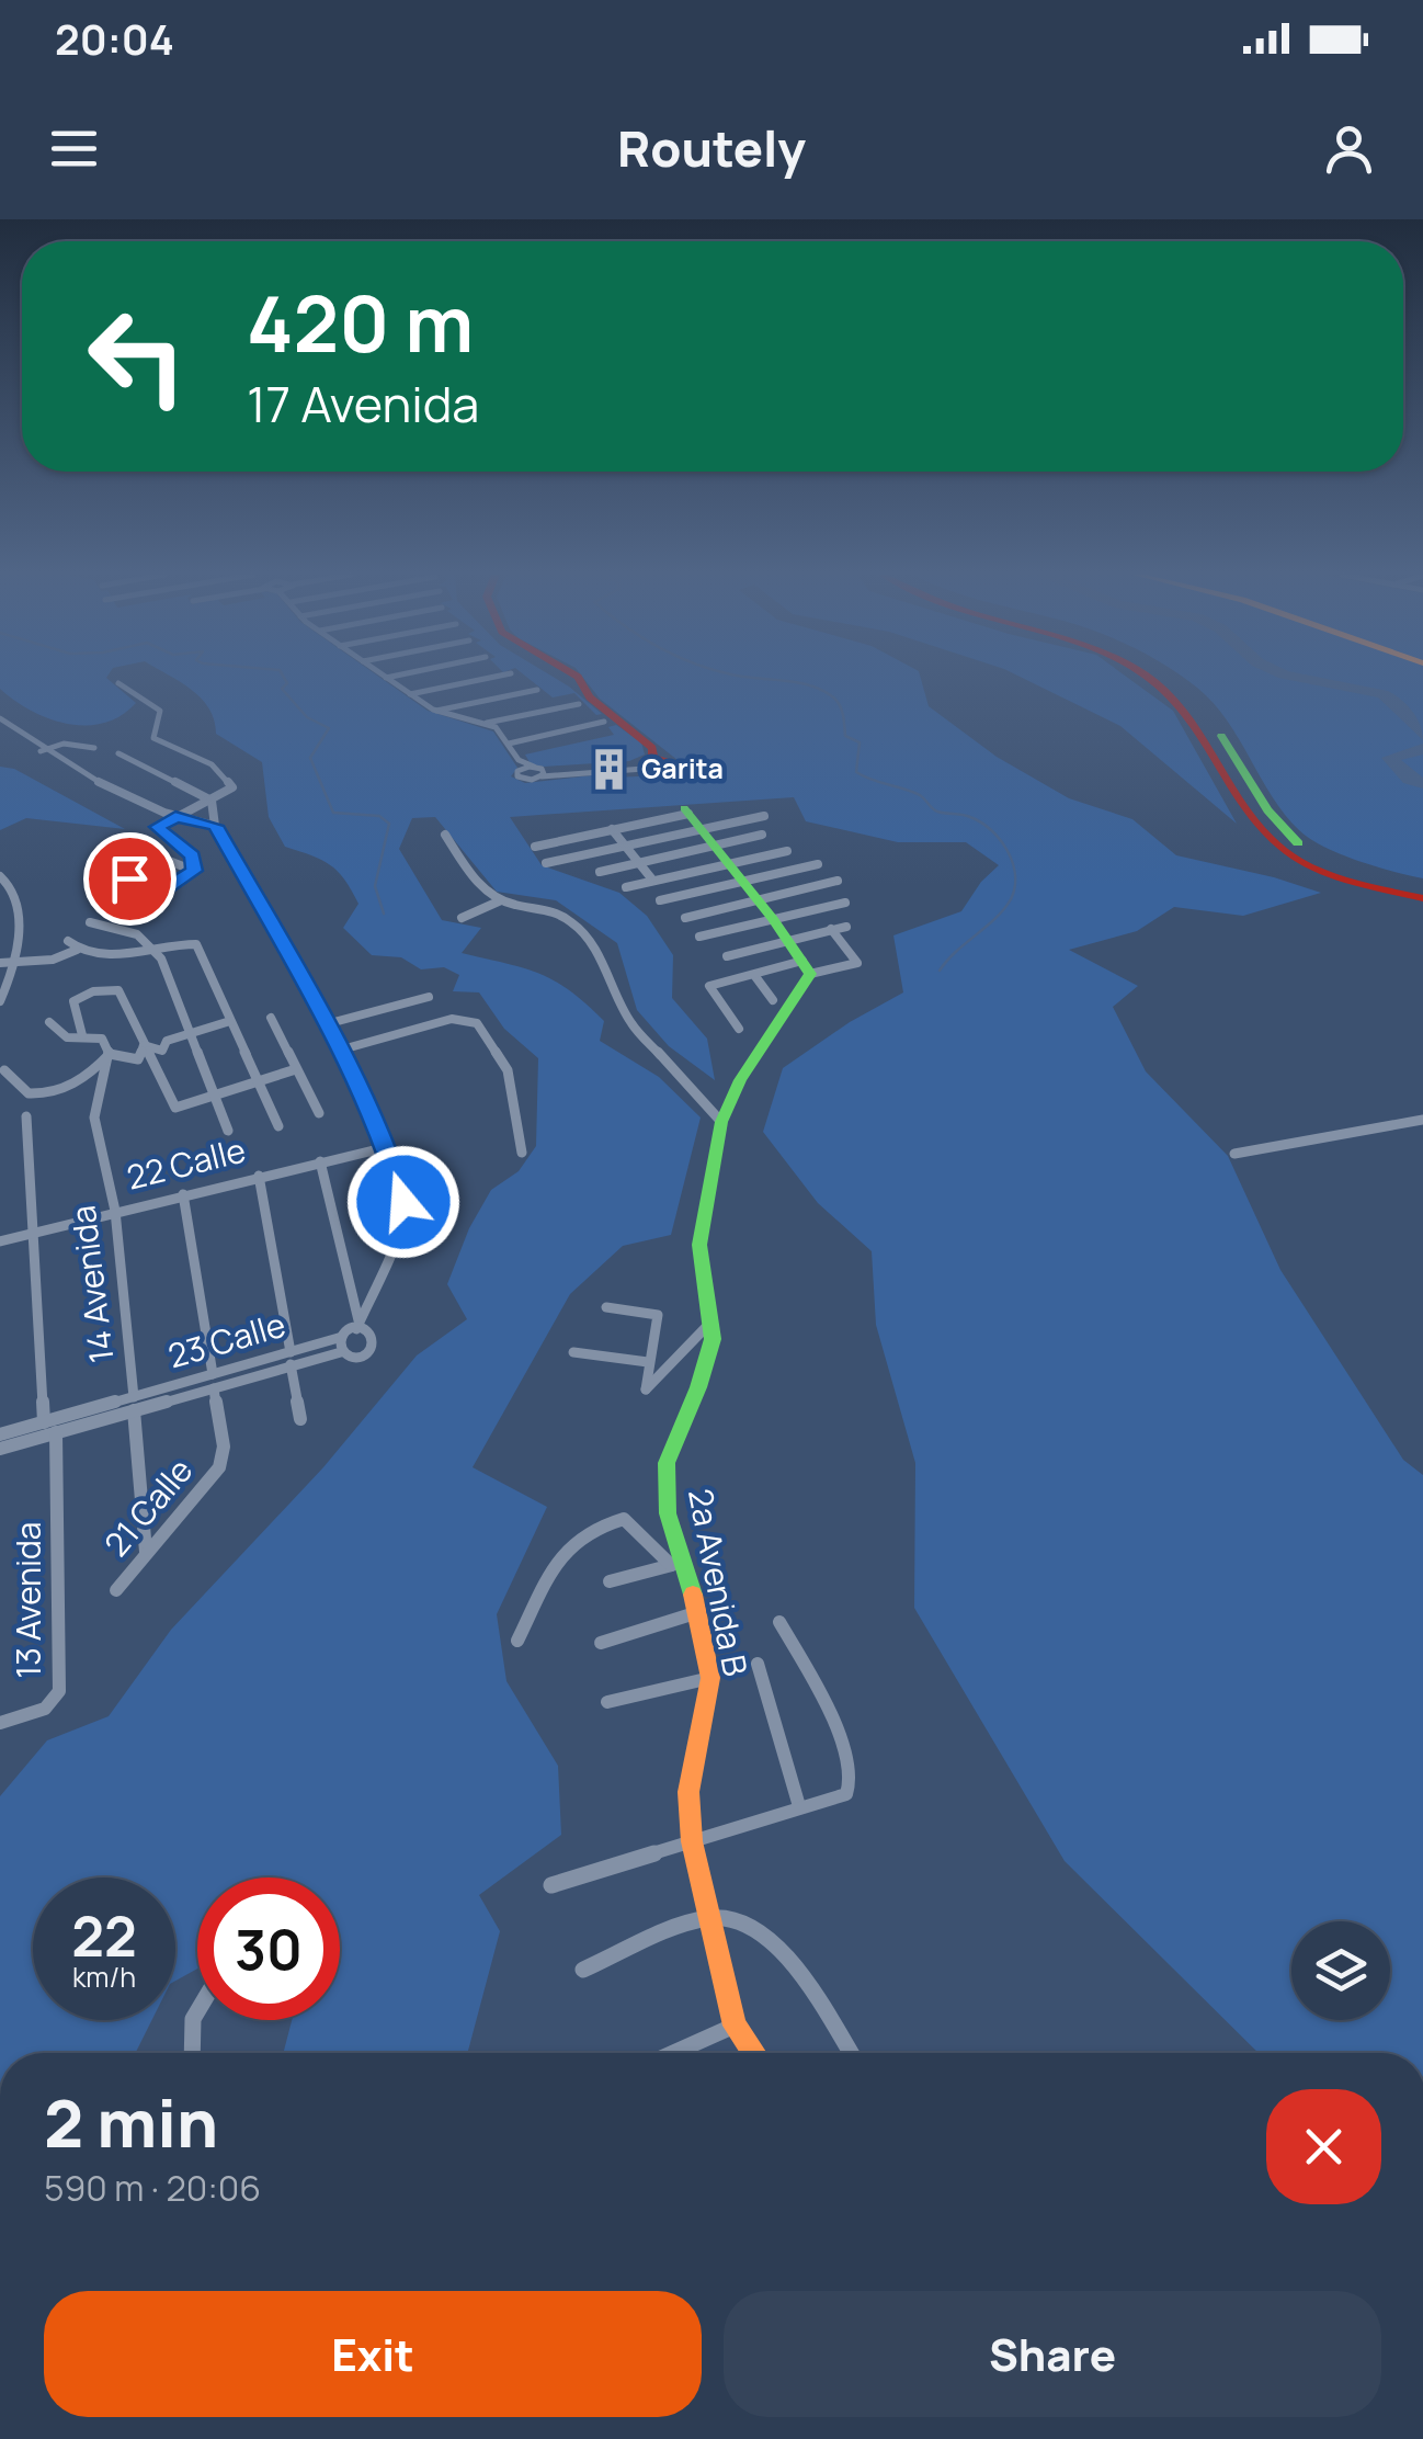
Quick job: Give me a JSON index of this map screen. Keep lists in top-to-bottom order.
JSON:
{
  "streets": {
    "main road": ["2a Avenida B"],
    "street": [
      "22 Calle",
      "14 Avenida",
      "23 Calle",
      "21 Calle",
      "13 Avenida"
    ]
  },
  "crossings": [
    ["22 Calle", "14 Avenida"],
    ["22 Calle", "13 Avenida"],
    ["14 Avenida", "23 Calle"],
    ["14 Avenida", "21 Calle"],
    ["23 Calle", "21 Calle"],
    ["23 Calle", "13 Avenida"]
  ],
  "places": {
    "building": ["Garita"]
  },
  "page": {
    "status": "20:04",
    "header": "Routely",
    "turn": ["420 m", "17 Avenida"],
    "speed": "22 km/h",
    "limit": "30",
    "heading": ["2 min", "590 m · 20:06"],
    "buttons": ["Exit", "Share"]
  }
}
